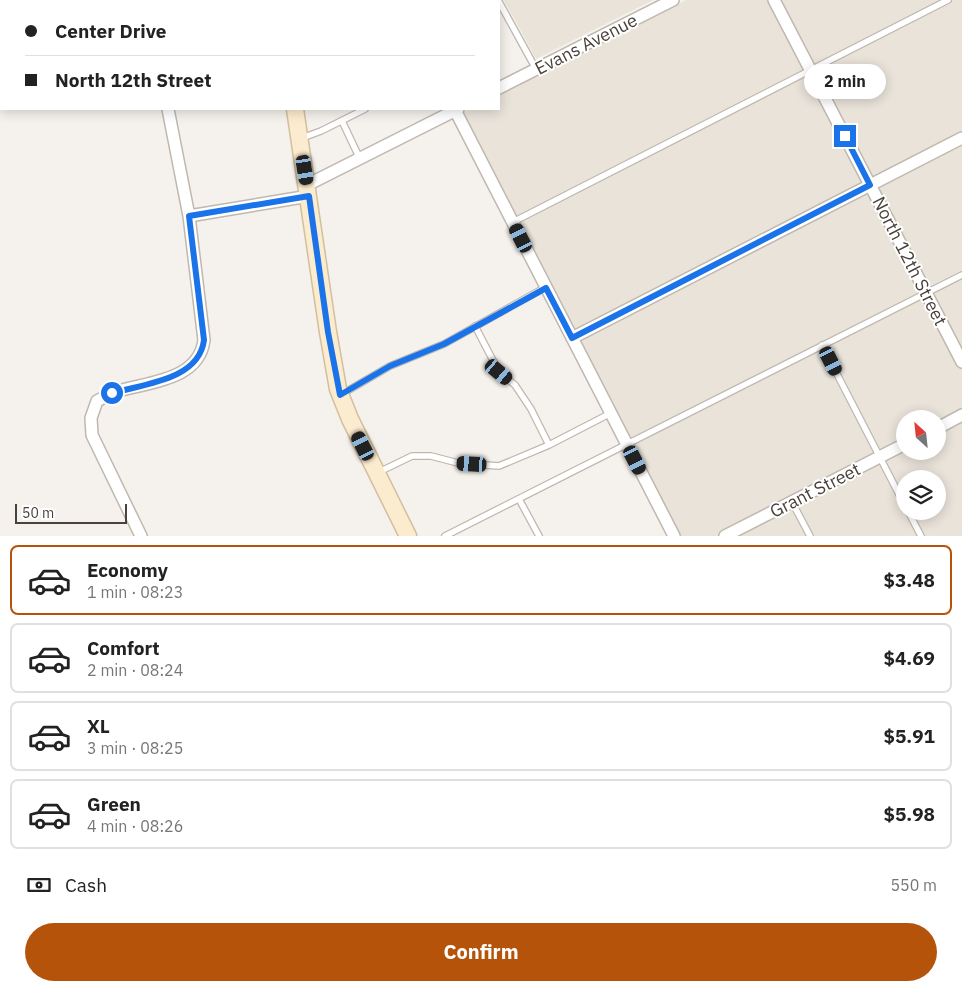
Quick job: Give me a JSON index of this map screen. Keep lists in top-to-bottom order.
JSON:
{
  "streets": {
    "street": ["Evans Avenue", "North 12th Street", "Grant Street"]
  },
  "scale_bar": "50 m",
  "north": "top left",
  "page": {
    "banner": ["Center Drive", "North 12th Street"],
    "bubble": "2 min",
    "scale": "50 m",
    "list": [
      {
        "name": "Economy",
        "note": "1 min · 08:23",
        "value": "$3.48"
      },
      {
        "name": "Comfort",
        "note": "2 min · 08:24",
        "value": "$4.69"
      },
      {
        "name": "XL",
        "note": "3 min · 08:25",
        "value": "$5.91"
      },
      {
        "name": "Green",
        "note": "4 min · 08:26",
        "value": "$5.98"
      }
    ],
    "pay": ["Cash", "550 m"],
    "buttons": "Confirm"
  }
}
